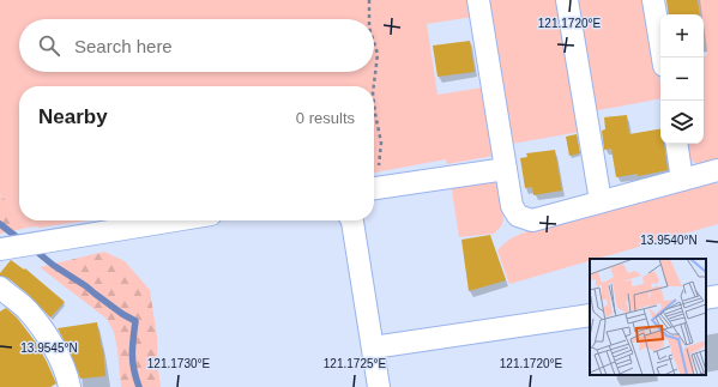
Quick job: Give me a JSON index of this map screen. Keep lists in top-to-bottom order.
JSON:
{
  "page": {
    "map_buttons": ["+", "−"],
    "search": "Search here",
    "heading": ["Nearby", "0 results"]
  },
  "coordinates": [
    "121.1720°E",
    "13.9540°N",
    "13.9545°N",
    "121.1730°E",
    "121.1725°E"
  ]
}
